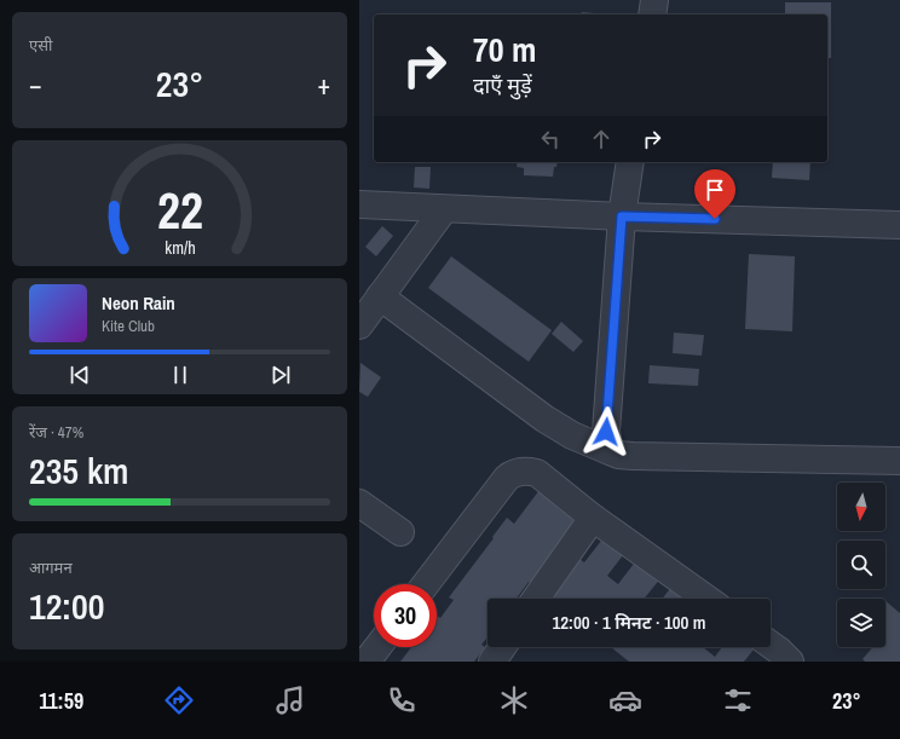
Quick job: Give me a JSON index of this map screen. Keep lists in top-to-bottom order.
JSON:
{
  "north": "bottom",
  "page": {
    "tile": [
      "एसी",
      ["रेंज · 47%", "235 km"],
      ["आगमन", "12:00"]
    ],
    "turn": ["70 m", "दाएँ मुड़ें"],
    "heat": ["−", "23°", "+"],
    "song": ["Neon Rain", "Kite Club"],
    "limit": "30",
    "trip": "12:00 · 1 मिनट · 100 m",
    "tabs": ["11:59", "23°"],
    "gauge": ["22", "km/h"]
  }
}
